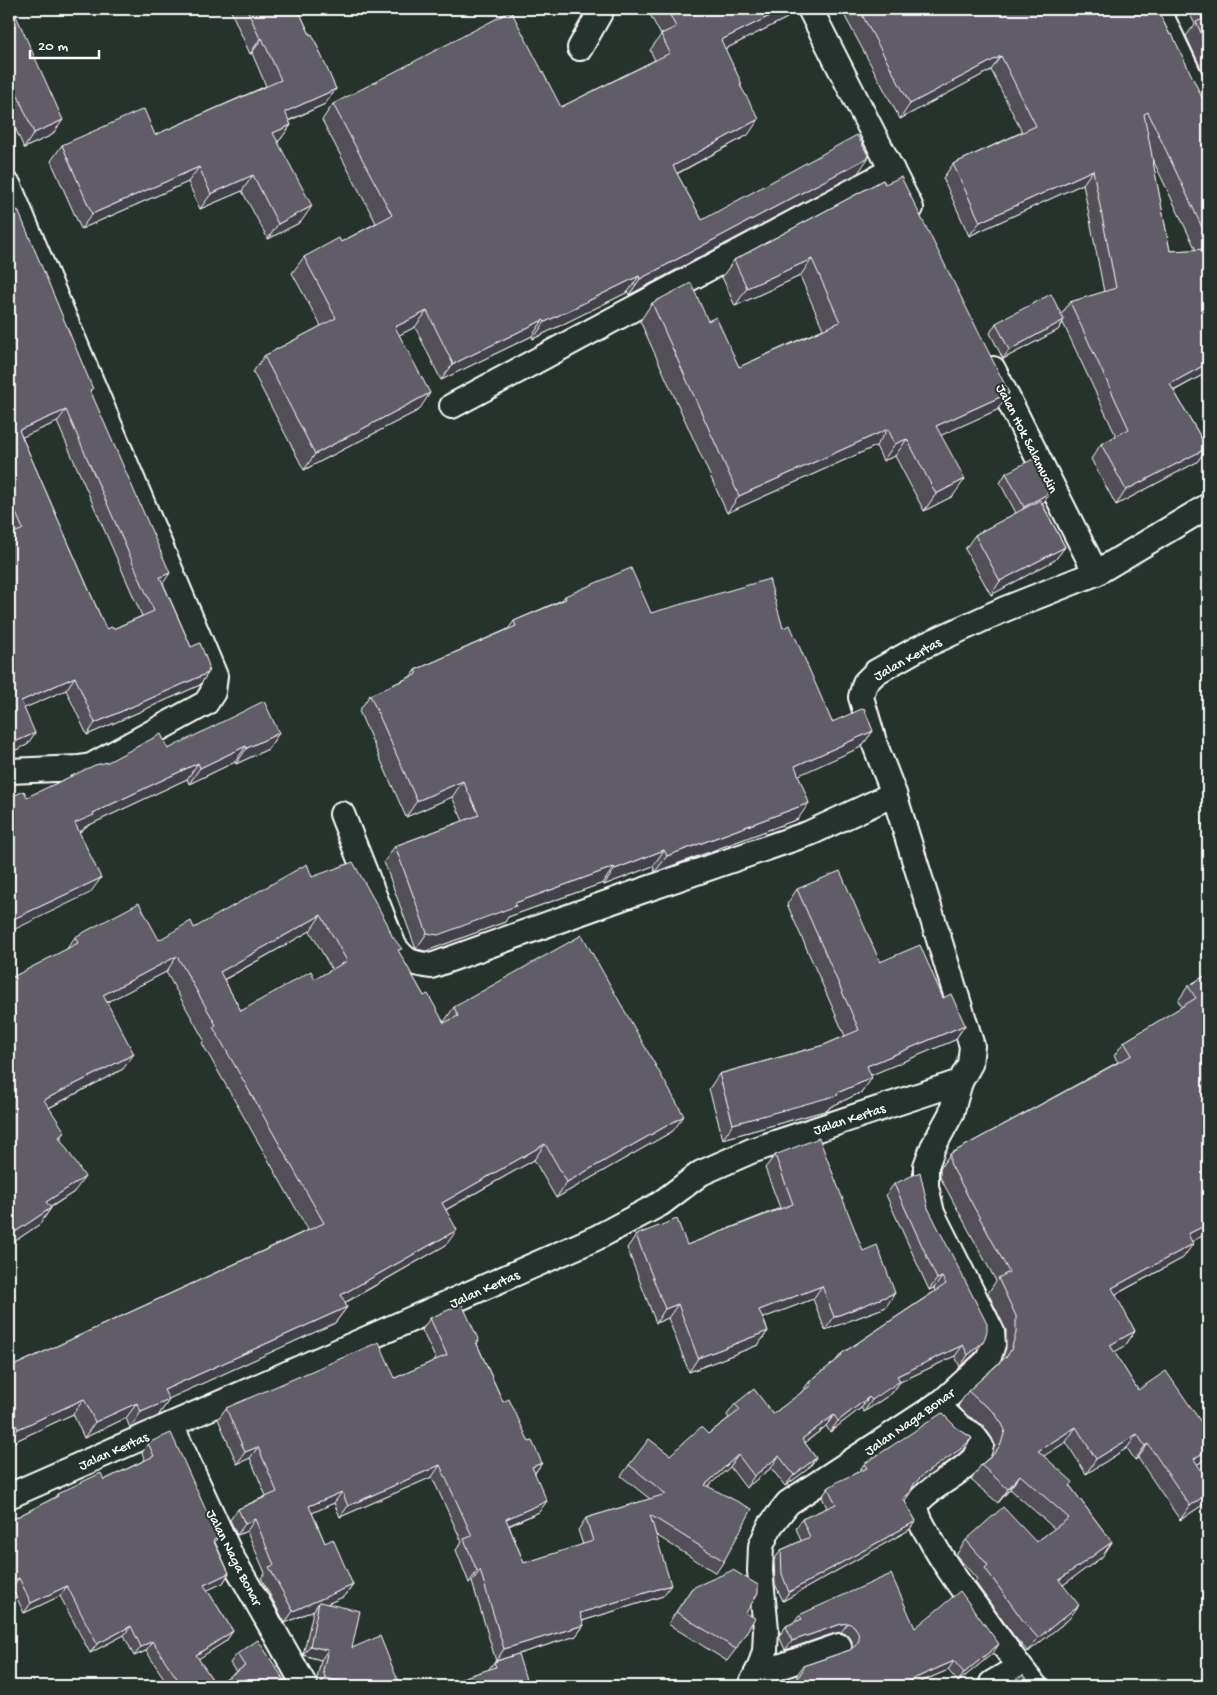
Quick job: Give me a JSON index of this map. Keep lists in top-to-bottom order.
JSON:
{
  "streets": {
    "street": ["Jalan Hok Salamudin", "Jalan Kertas", "Jalan Naga Bonar"]
  },
  "crossings": [
    ["Jalan Hok Salamudin", "Jalan Kertas"],
    ["Jalan Kertas", "Jalan Naga Bonar"]
  ],
  "scale_bar": "20 m"
}
